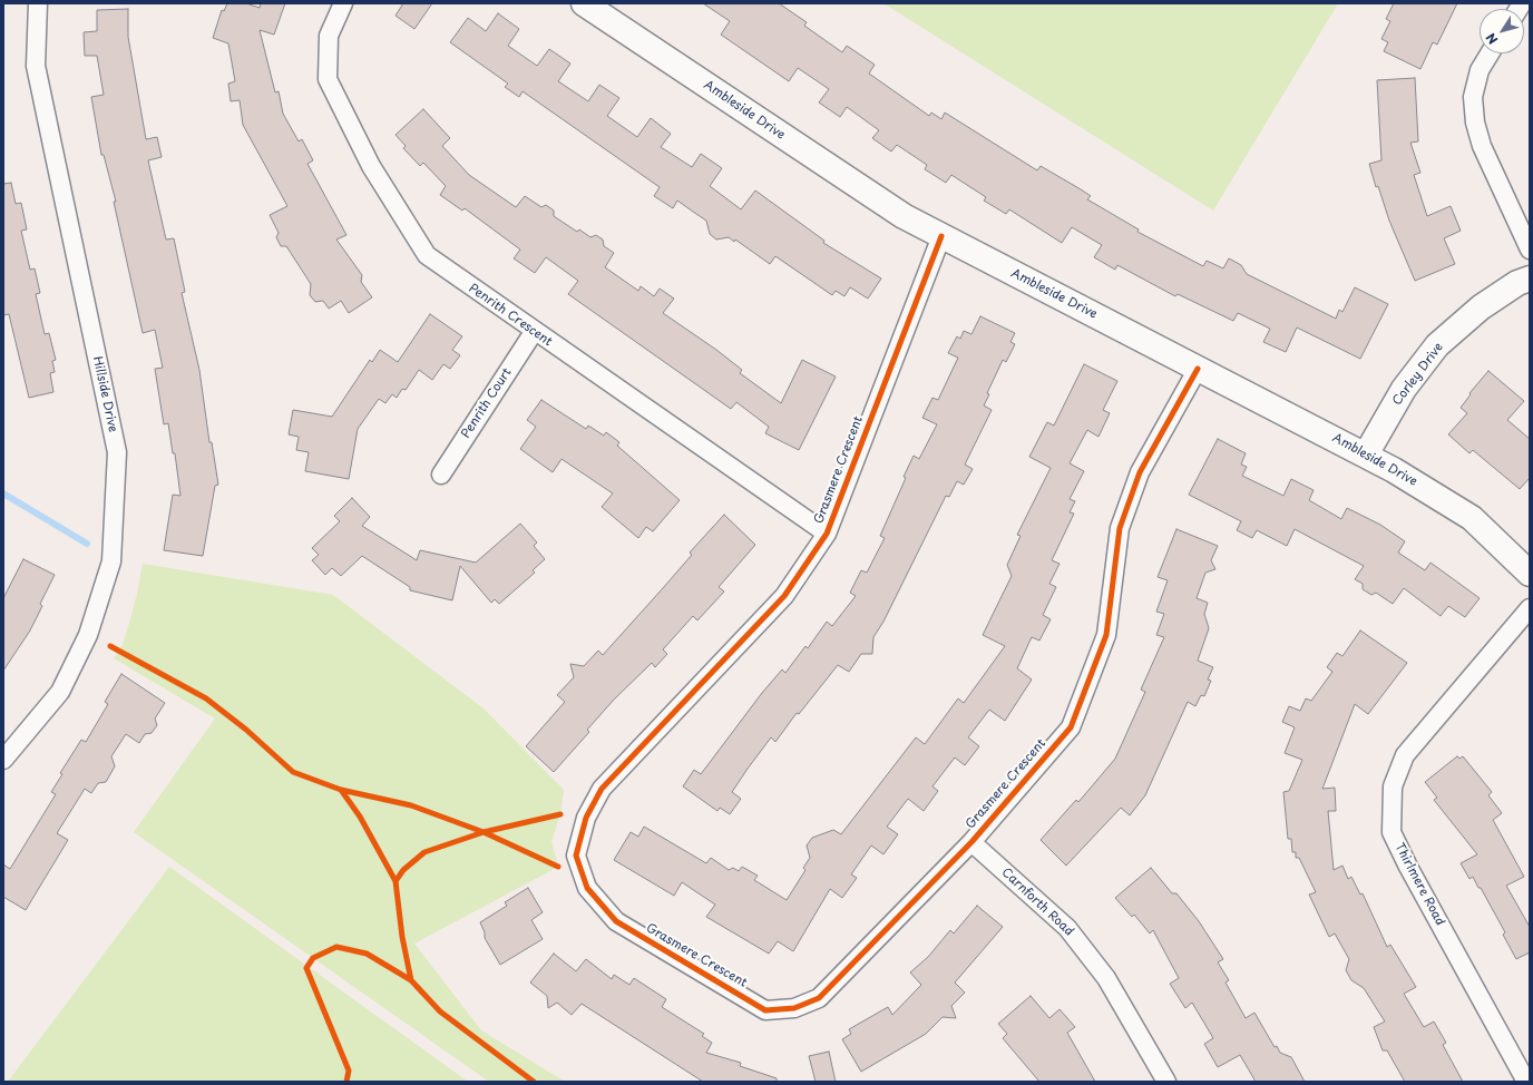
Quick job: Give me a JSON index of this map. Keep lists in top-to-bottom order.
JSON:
{
  "streets": {
    "street": [
      "Ambleside Drive",
      "Penrith Crescent",
      "Corley Drive",
      "Hillside Drive",
      "Penrith Court",
      "Grasmere Crescent",
      "Thirlmere Road",
      "Carnforth Road"
    ]
  },
  "crossings": [
    ["Ambleside Drive", "Corley Drive"],
    ["Ambleside Drive", "Grasmere Crescent"],
    ["Penrith Crescent", "Penrith Court"],
    ["Penrith Crescent", "Grasmere Crescent"],
    ["Grasmere Crescent", "Carnforth Road"]
  ],
  "north": "bottom left"
}
